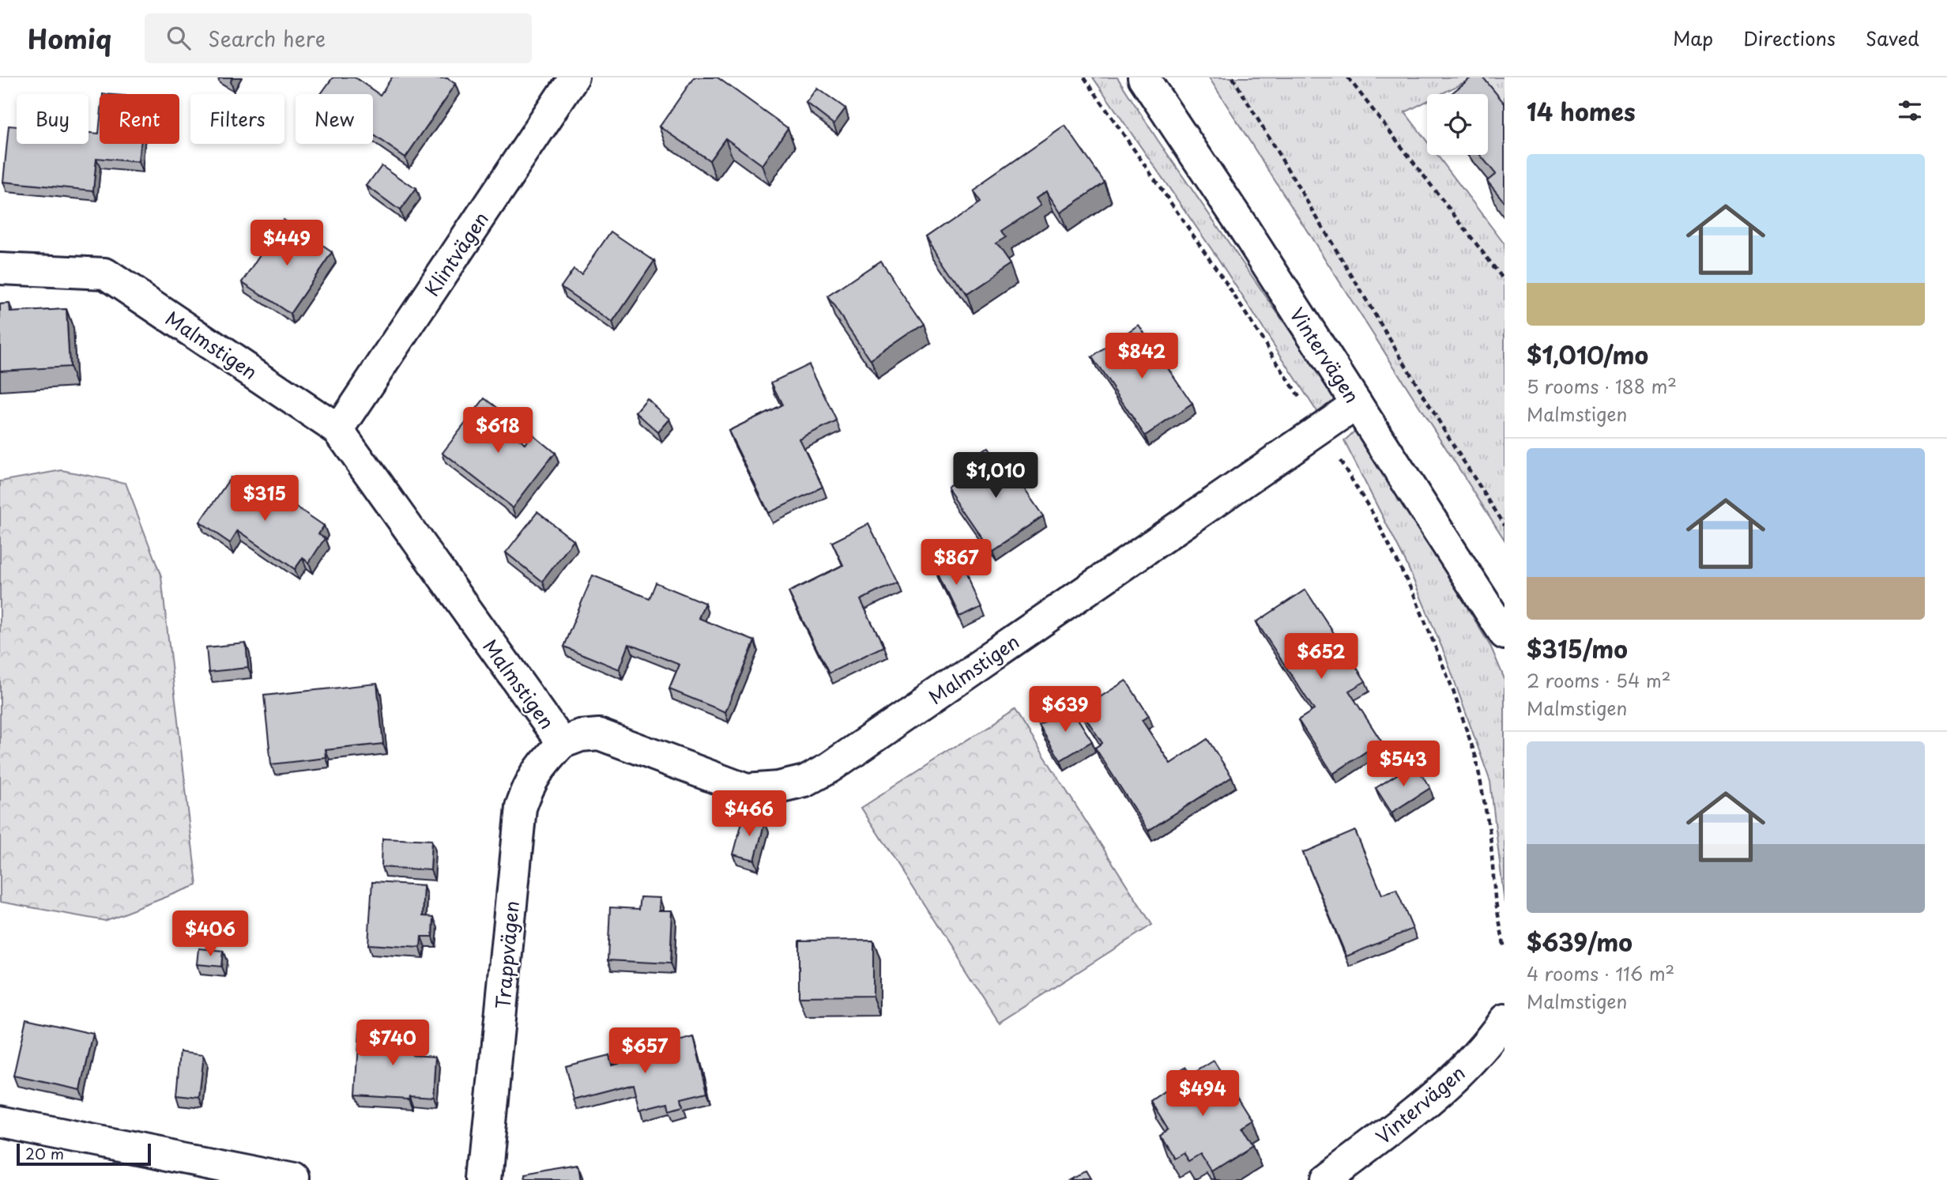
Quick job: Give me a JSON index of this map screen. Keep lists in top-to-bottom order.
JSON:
{
  "streets": {
    "street": [
      "Klintvägen",
      "Malmstigen",
      "Vintervägen",
      "Trappvägen"
    ]
  },
  "crossings": [
    ["Klintvägen", "Malmstigen"],
    ["Malmstigen", "Vintervägen"],
    ["Malmstigen", "Trappvägen"]
  ],
  "scale_bar": "20 m",
  "page": {
    "header": "Homiq",
    "search": "Search here",
    "nav": ["Map", "Directions", "Saved"],
    "heading": "14 homes",
    "chip": [
      "Buy",
      "Rent",
      "Filters",
      "New"
    ],
    "list": [
      {
        "name": "$1,010/mo",
        "note": "5 rooms · 188 m² · Malmstigen"
      },
      {
        "name": "$315/mo",
        "note": "2 rooms · 54 m² · Malmstigen"
      },
      {
        "name": "$639/mo",
        "note": "4 rooms · 116 m² · Malmstigen"
      }
    ],
    "price": [
      "$449",
      "$842",
      "$618",
      "$1,010",
      "$315",
      "$867",
      "$652",
      "$639",
      "$543",
      "$466",
      "$406",
      "$740",
      "$657",
      "$494"
    ],
    "scale": "20 m"
  }
}
